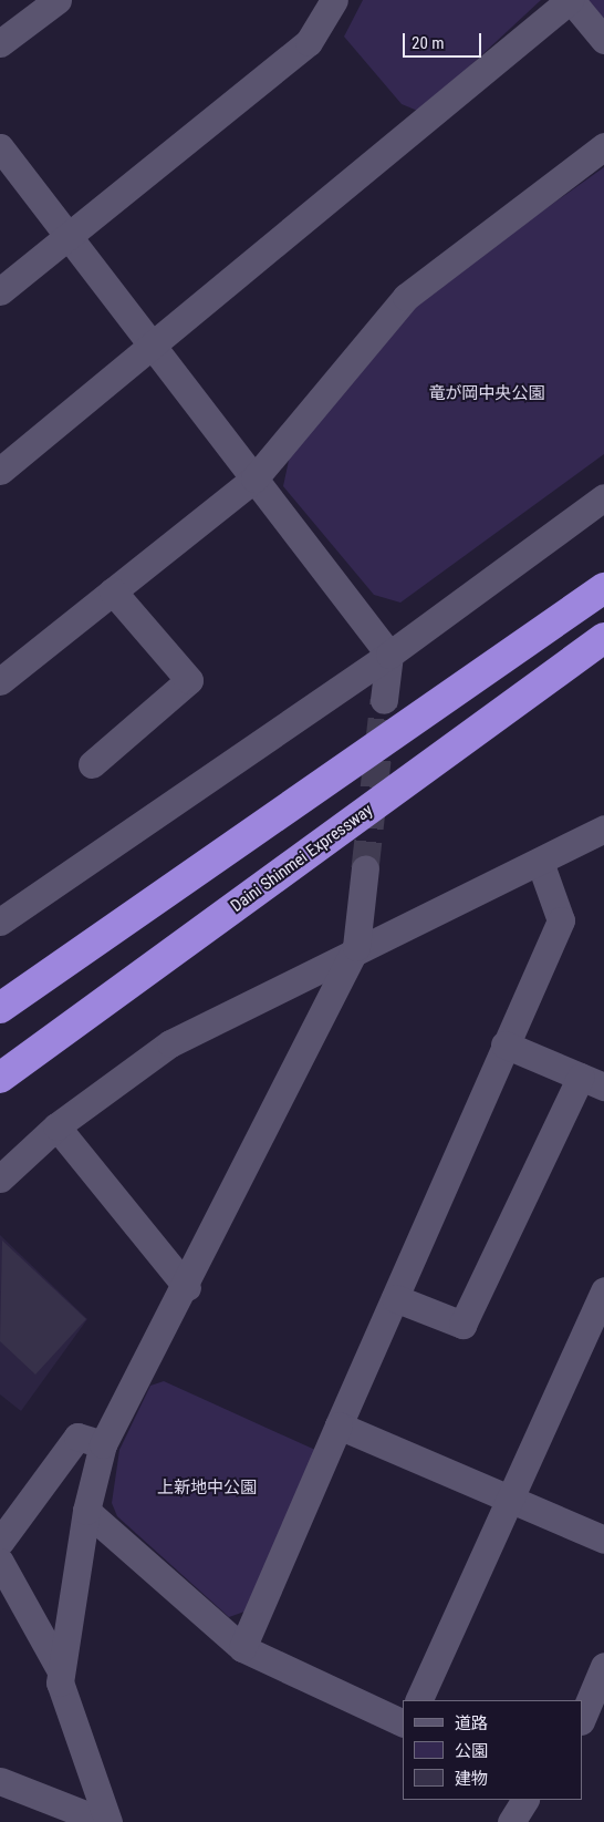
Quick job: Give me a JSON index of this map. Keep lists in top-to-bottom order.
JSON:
{
  "streets": {
    "highway": ["Daini Shinmei Expressway"]
  },
  "parks": ["竜が岡中央公園", "上新地中公園"],
  "legend": ["道路", "公園", "建物"],
  "scale_bar": "20 m"
}
